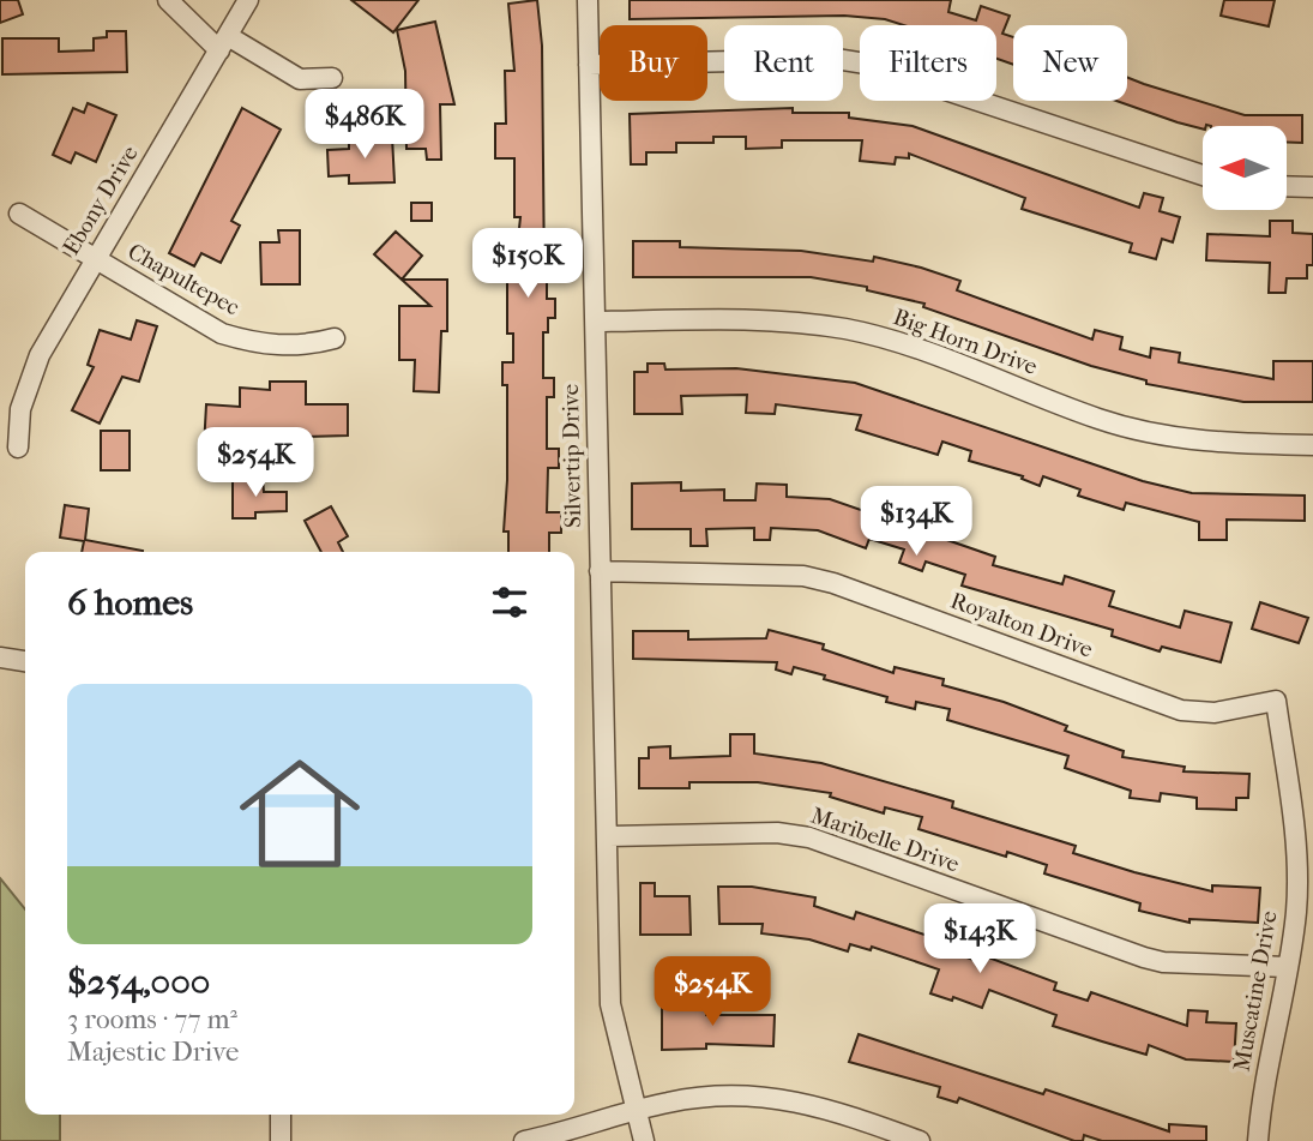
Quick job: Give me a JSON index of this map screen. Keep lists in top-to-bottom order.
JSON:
{
  "streets": {
    "street": [
      "Ebony Drive",
      "Chapultepec",
      "Big Horn Drive",
      "Silvertip Drive",
      "Royalton Drive",
      "Maribelle Drive",
      "Muscatine Drive"
    ]
  },
  "crossings": [
    ["Ebony Drive", "Chapultepec"],
    ["Big Horn Drive", "Silvertip Drive"],
    ["Silvertip Drive", "Royalton Drive"],
    ["Silvertip Drive", "Maribelle Drive"],
    ["Royalton Drive", "Muscatine Drive"],
    ["Maribelle Drive", "Muscatine Drive"]
  ],
  "north": "left",
  "page": {
    "chip": [
      "Buy",
      "Rent",
      "Filters",
      "New"
    ],
    "price": [
      "$486K",
      "$150K",
      "$254K",
      "$134K",
      "$143K",
      "$254K"
    ],
    "heading": "6 homes",
    "list": [
      {
        "name": "$254,000",
        "note": "3 rooms · 77 m² · Majestic Drive"
      }
    ]
  }
}
